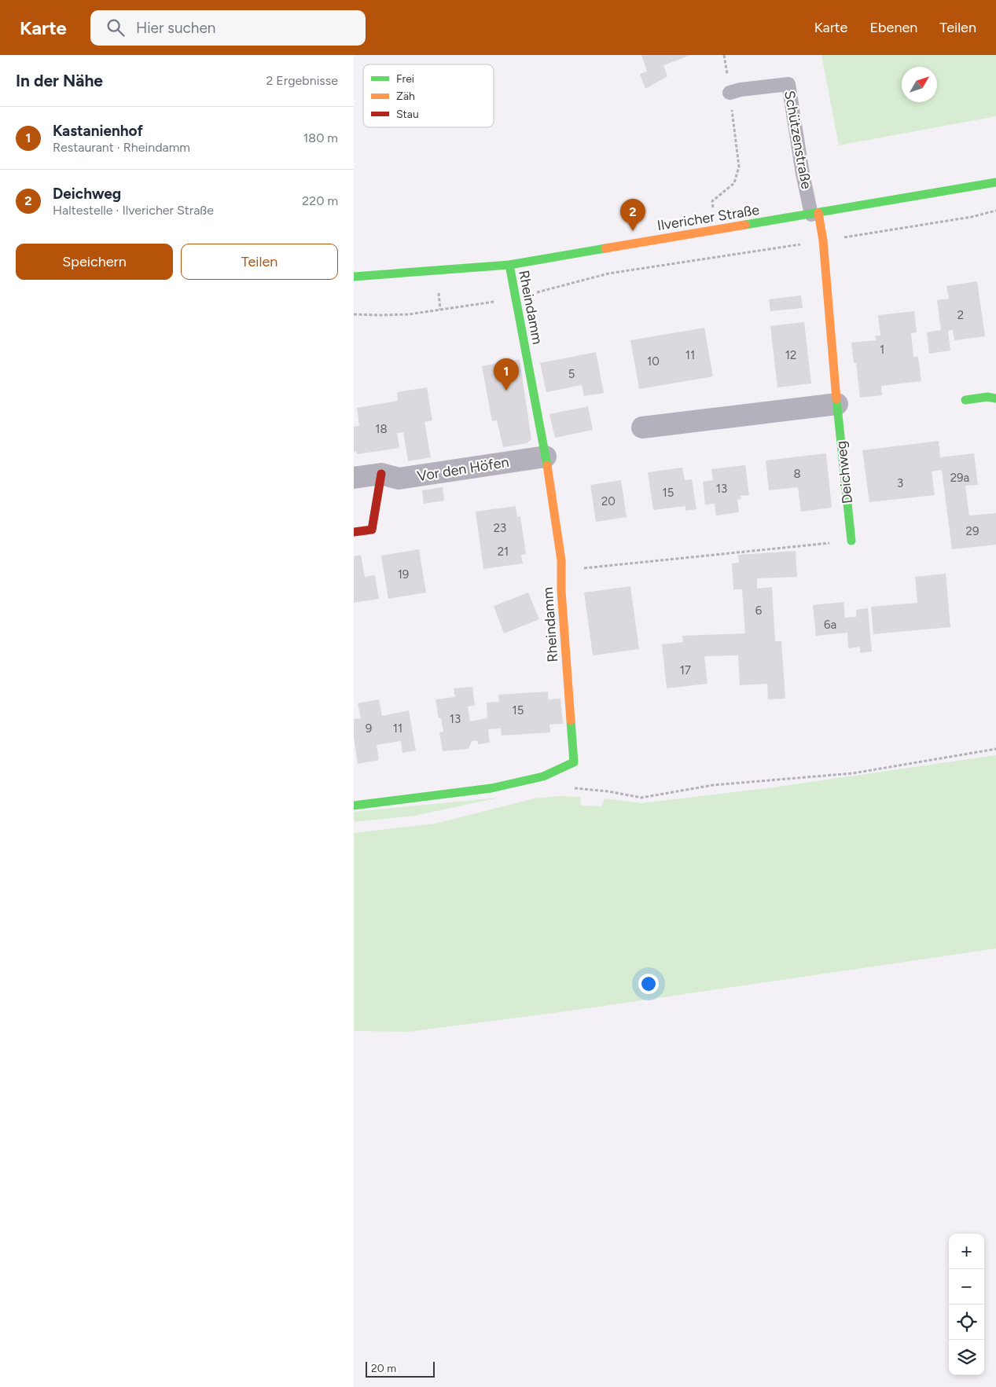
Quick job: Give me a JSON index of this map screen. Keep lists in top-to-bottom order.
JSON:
{
  "streets": {
    "street": [
      "Ilvericher Straße",
      "Rheindamm",
      "Vor den Höfen",
      "Deichweg"
    ],
    "lane": ["Schützenstraße"]
  },
  "crossings": [
    ["Schützenstraße", "Ilvericher Straße"],
    ["Schützenstraße", "Deichweg"],
    ["Ilvericher Straße", "Rheindamm"],
    ["Ilvericher Straße", "Deichweg"],
    ["Rheindamm", "Vor den Höfen"]
  ],
  "house_numbers": [
    "2",
    "1",
    "11",
    "12",
    "10",
    "5",
    "18",
    "8",
    "29a",
    "3",
    "13",
    "15",
    "20",
    "23",
    "29",
    "21",
    "19",
    "6",
    "6a",
    "17",
    "15",
    "13",
    "9",
    "11"
  ],
  "legend": ["Frei", "Zäh", "Stau"],
  "scale_bar": "20 m",
  "north": "top right",
  "page": {
    "header": "Karte",
    "search": "Hier suchen",
    "nav": ["Karte", "Ebenen", "Teilen"],
    "heading": ["In der Nähe", "2 Ergebnisse"],
    "list": [
      {
        "mark": "1",
        "name": "Kastanienhof",
        "note": "Restaurant · Rheindamm",
        "value": "180 m"
      },
      {
        "mark": "2",
        "name": "Deichweg",
        "note": "Haltestelle · Ilvericher Straße",
        "value": "220 m"
      }
    ],
    "pins": ["2", "1"],
    "buttons": ["Speichern", "Teilen"],
    "map_buttons": ["+", "−"],
    "scale": "20 m"
  }
}
